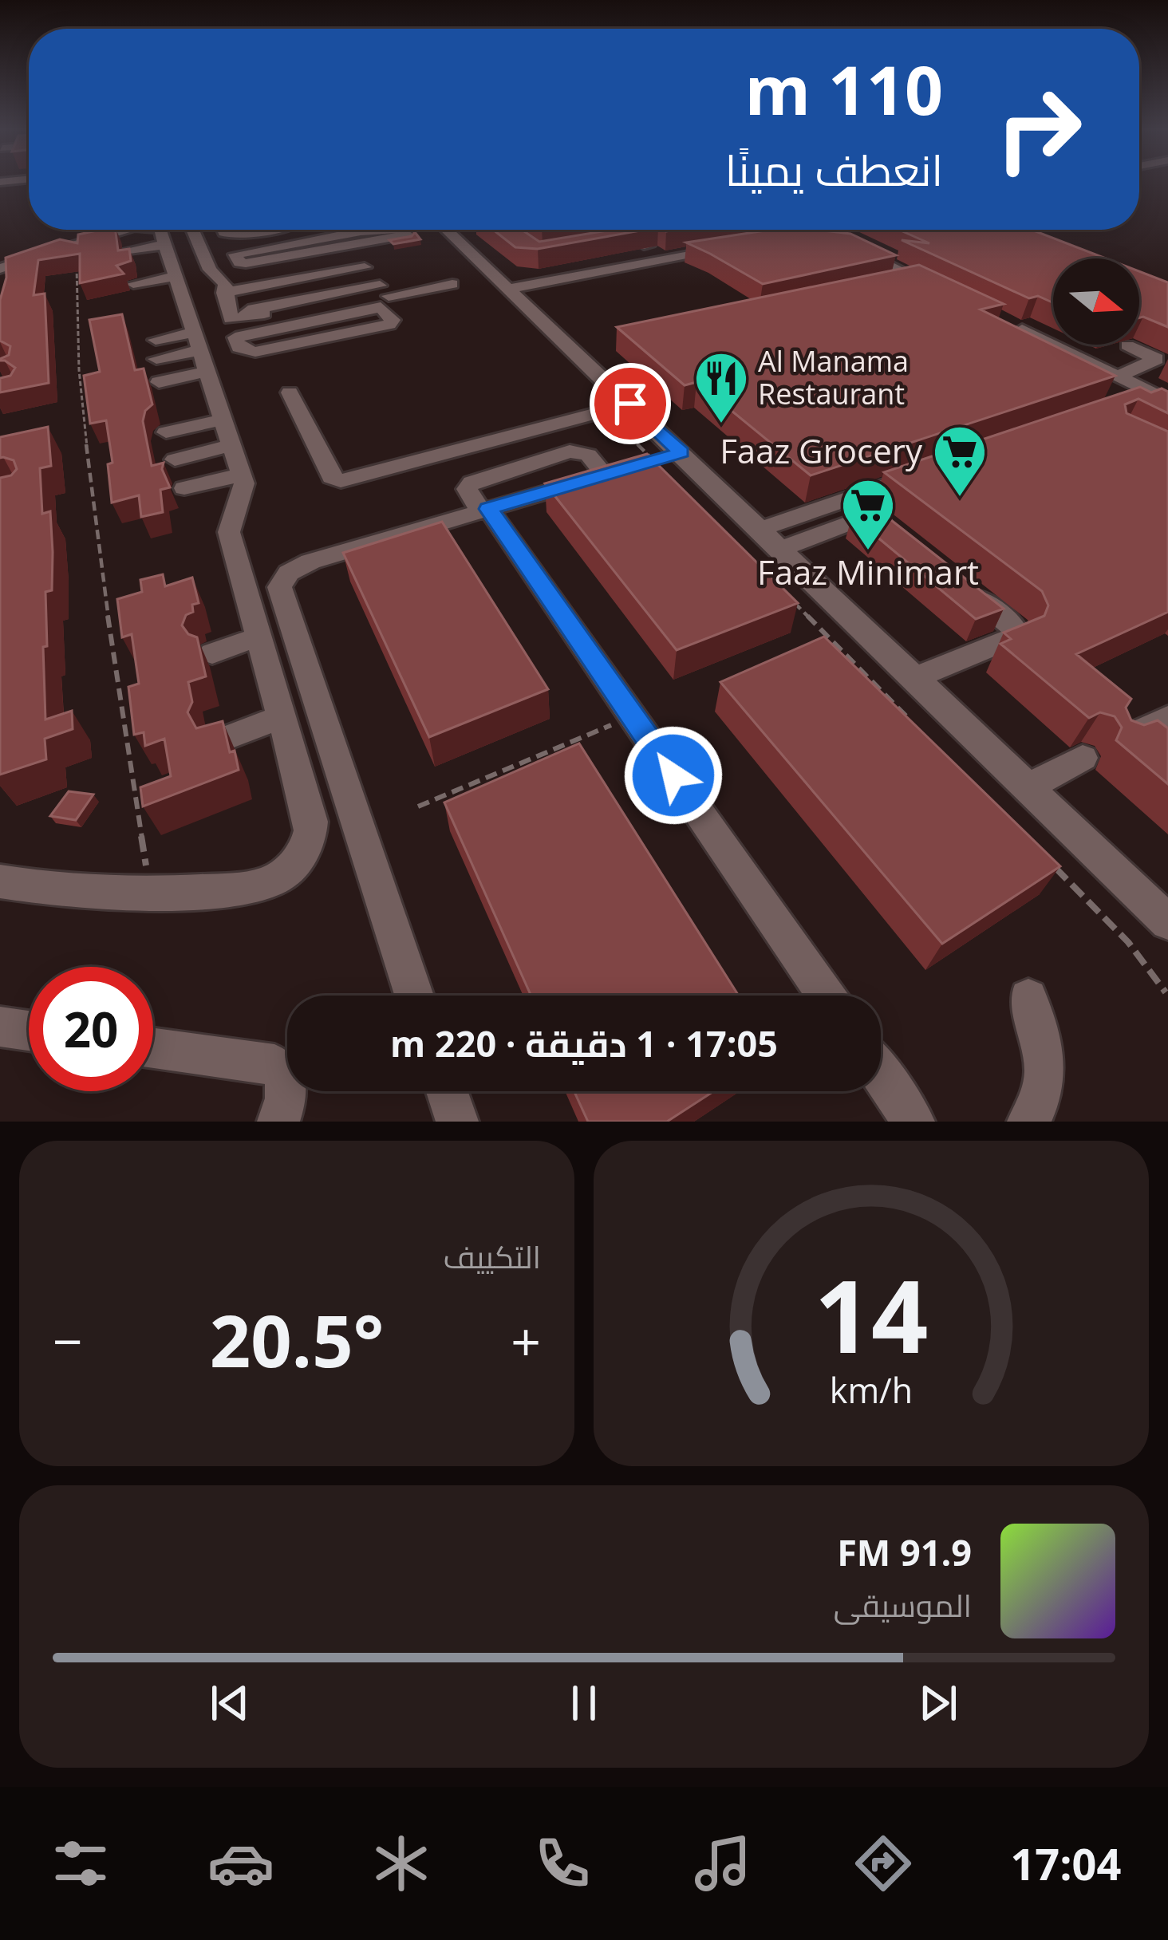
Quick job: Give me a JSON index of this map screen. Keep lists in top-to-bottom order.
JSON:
{
  "places": {
    "restaurant": ["Al Manama Restaurant"],
    "supermarket": ["Faaz Grocery", "Faaz Minimart"]
  },
  "north": "right",
  "page": {
    "turn": ["110 m", "انعطف يمينًا"],
    "limit": "20",
    "trip": "17:05 · 1 دقيقة · 220 m",
    "tile": "التكييف",
    "heat": ["−", "20.5°", "+"],
    "song": ["91.9 FM", "الموسيقى"],
    "tabs": "17:04",
    "gauge": ["14", "km/h"]
  }
}
